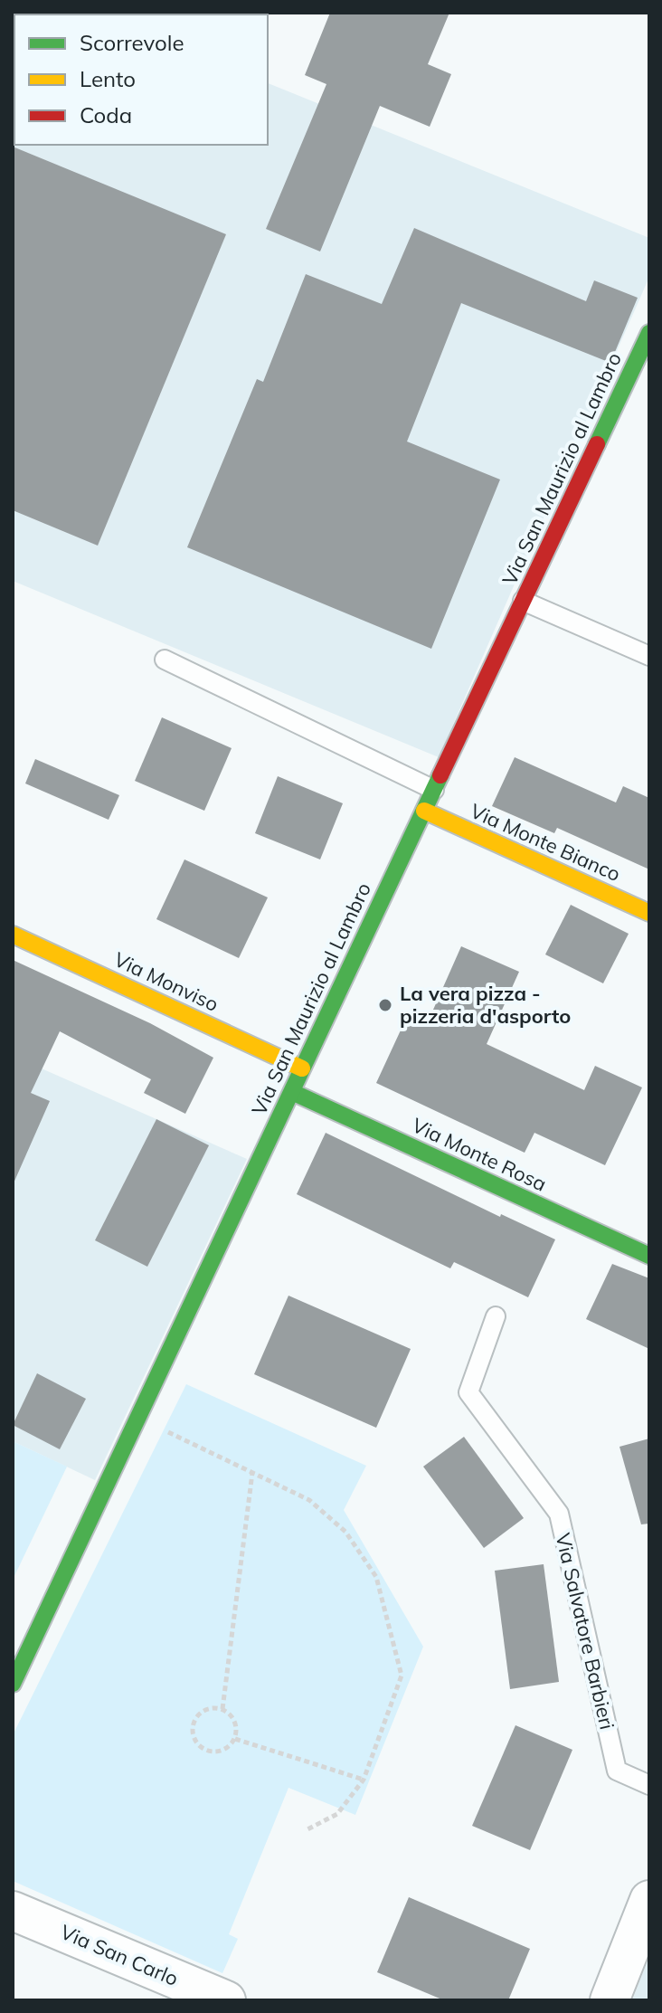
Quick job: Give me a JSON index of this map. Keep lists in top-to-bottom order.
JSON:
{
  "streets": {
    "main road": [
      "Via San Maurizio al Lambro",
      "Via Monte Bianco",
      "Via Monviso",
      "Via Monte Rosa"
    ],
    "street": ["Via San Carlo"],
    "lane": ["Via Salvatore Barbieri"]
  },
  "crossings": [
    ["Via San Maurizio al Lambro", "Via Monte Bianco"],
    ["Via San Maurizio al Lambro", "Via Monviso"],
    ["Via San Maurizio al Lambro", "Via Monte Rosa"]
  ],
  "places": ["La vera pizza - pizzeria d'asporto"],
  "legend": ["Scorrevole", "Lento", "Coda"]
}
